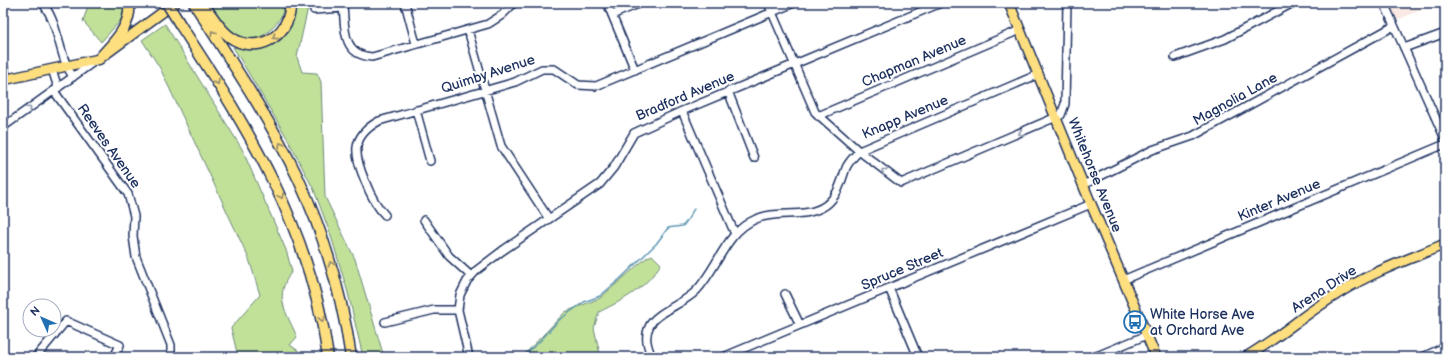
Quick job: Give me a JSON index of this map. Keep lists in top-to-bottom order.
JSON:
{
  "streets": {
    "main road": ["Whitehorse Avenue", "Arena Drive"],
    "street": [
      "Chapman Avenue",
      "Quimby Avenue",
      "Bradford Avenue",
      "Magnolia Lane",
      "Knapp Avenue",
      "Reeves Avenue",
      "Kinter Avenue",
      "Spruce Street"
    ]
  },
  "crossings": [
    ["Chapman Avenue", "Whitehorse Avenue"],
    ["Magnolia Lane", "Whitehorse Avenue"],
    ["Knapp Avenue", "Whitehorse Avenue"],
    ["Whitehorse Avenue", "Kinter Avenue"],
    ["Whitehorse Avenue", "Spruce Street"]
  ],
  "places": {
    "bus stop": ["White Horse Ave at Orchard Ave"]
  },
  "north": "top left"
}
